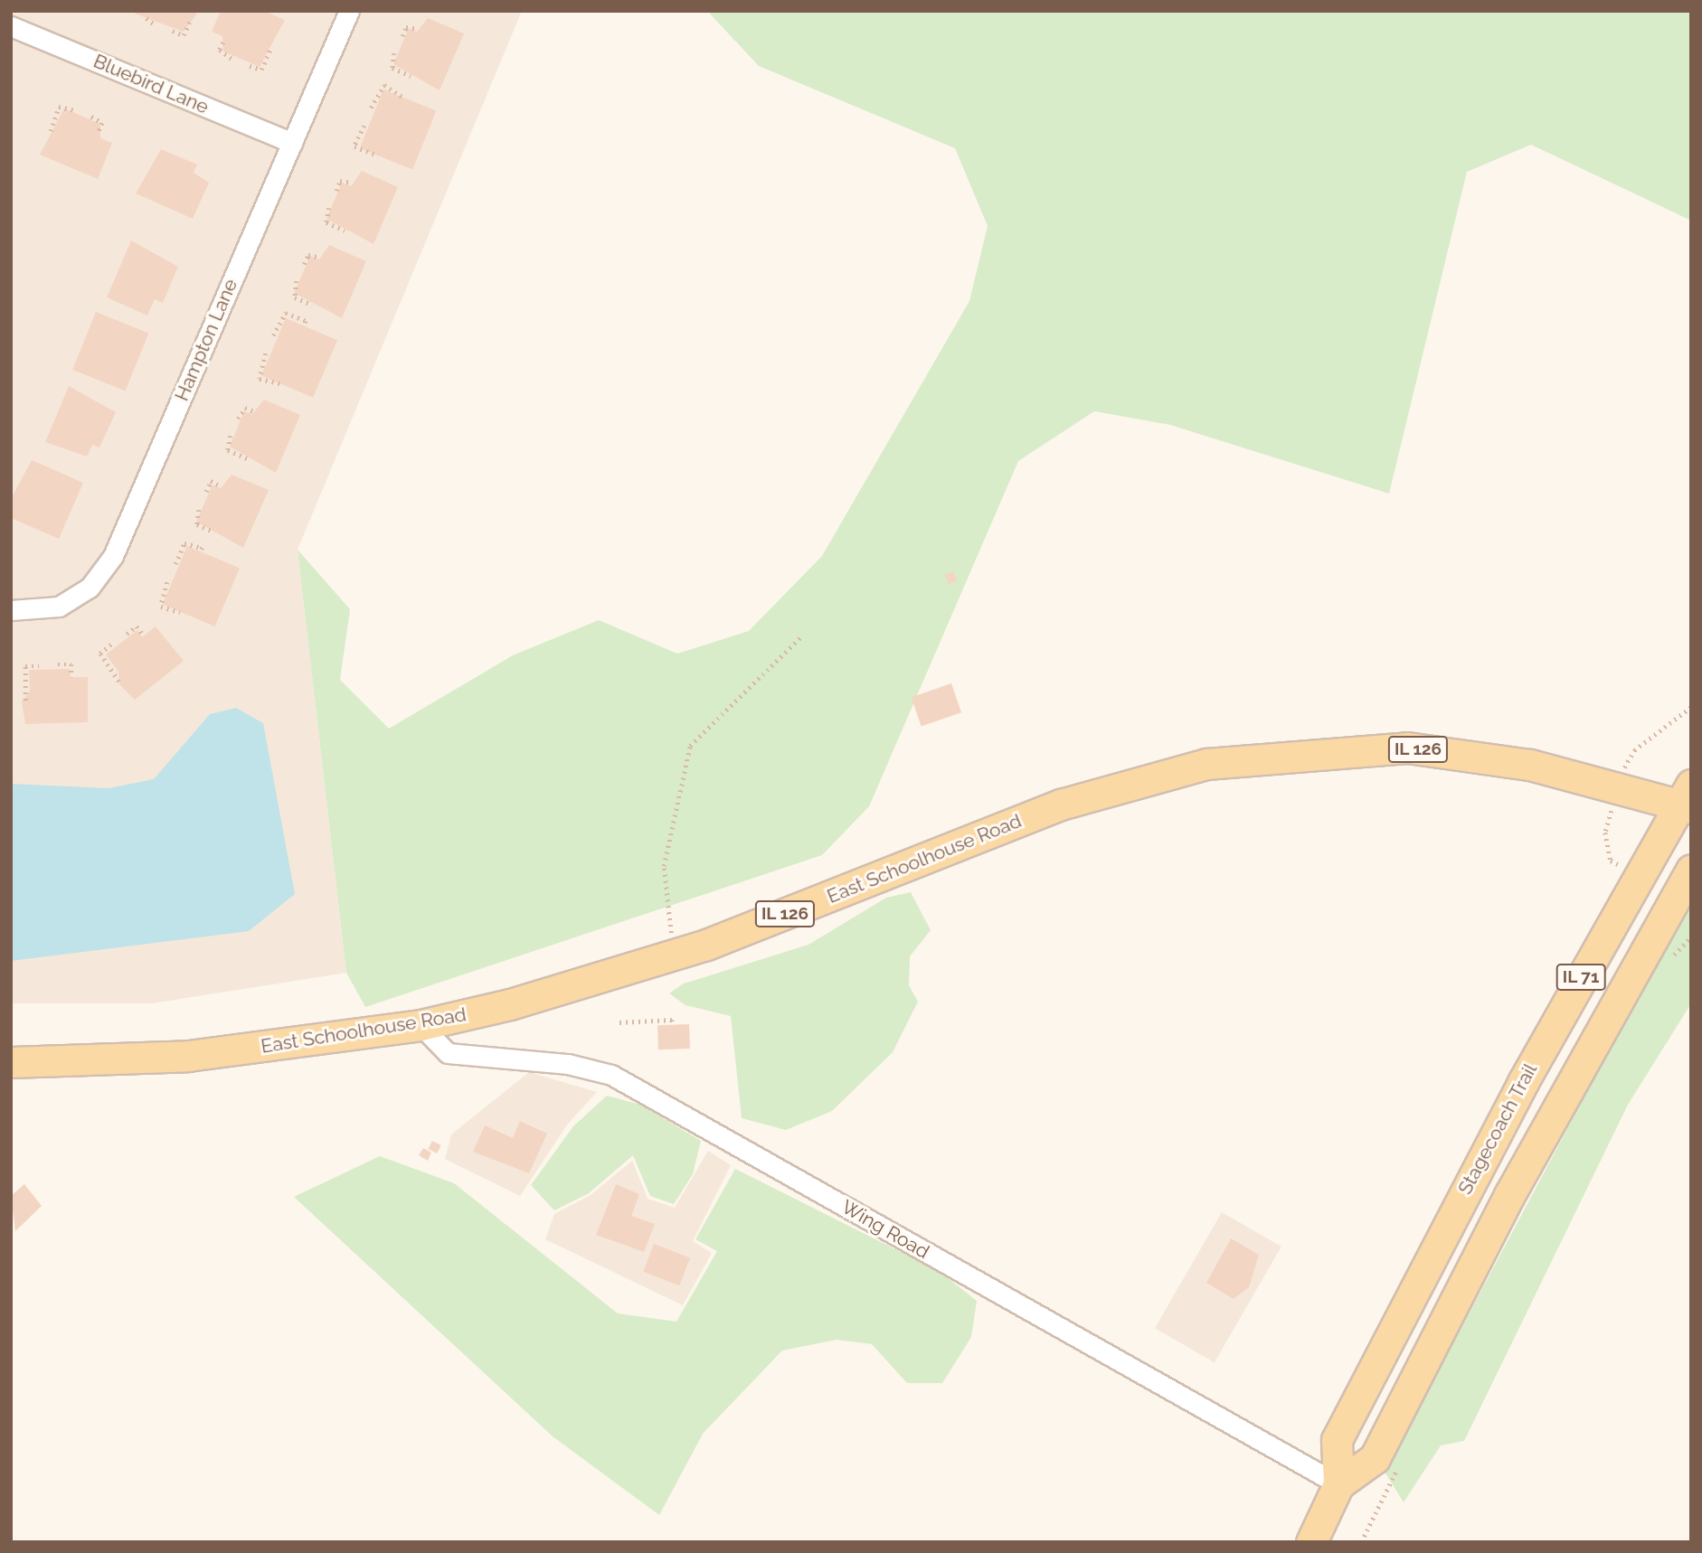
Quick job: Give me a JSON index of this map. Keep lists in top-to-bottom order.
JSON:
{
  "streets": {
    "main road": [
      "IL 126",
      "East Schoolhouse Road",
      "IL 71",
      "Stagecoach Trail"
    ],
    "street": ["Bluebird Lane", "Hampton Lane", "Wing Road"]
  },
  "crossings": [
    ["Bluebird Lane", "Hampton Lane"],
    ["East Schoolhouse Road", "Stagecoach Trail"],
    ["East Schoolhouse Road", "Wing Road"],
    ["Stagecoach Trail", "Wing Road"]
  ]
}
